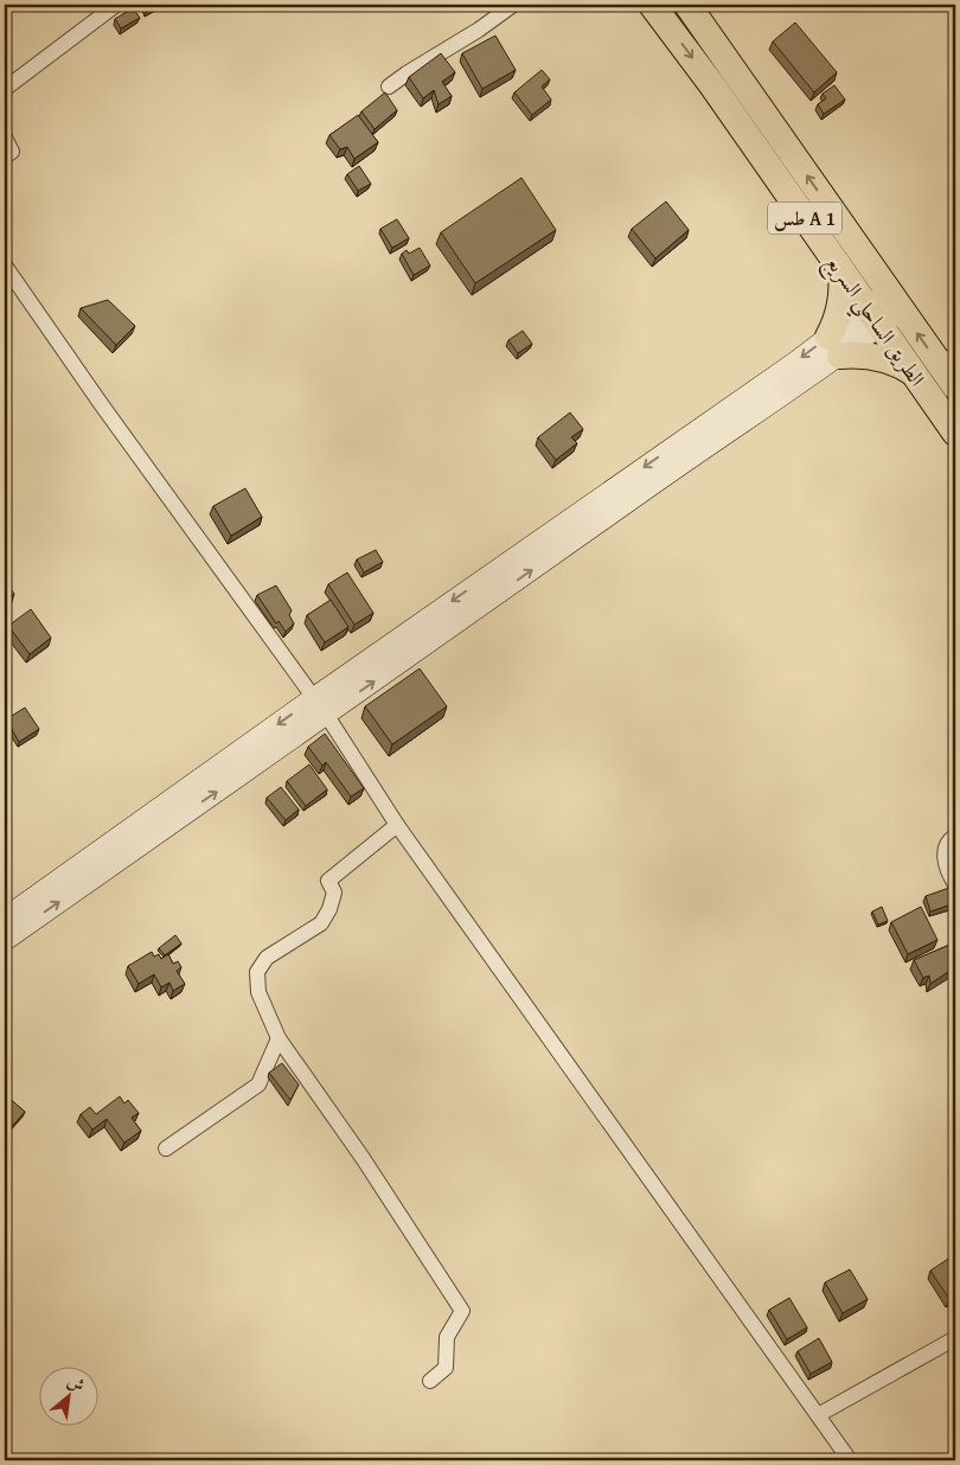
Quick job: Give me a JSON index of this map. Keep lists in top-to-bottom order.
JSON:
{
  "streets": {
    "highway": ["طس A 1", "الطريق الساحلي السريع"]
  },
  "north": "top right"
}
